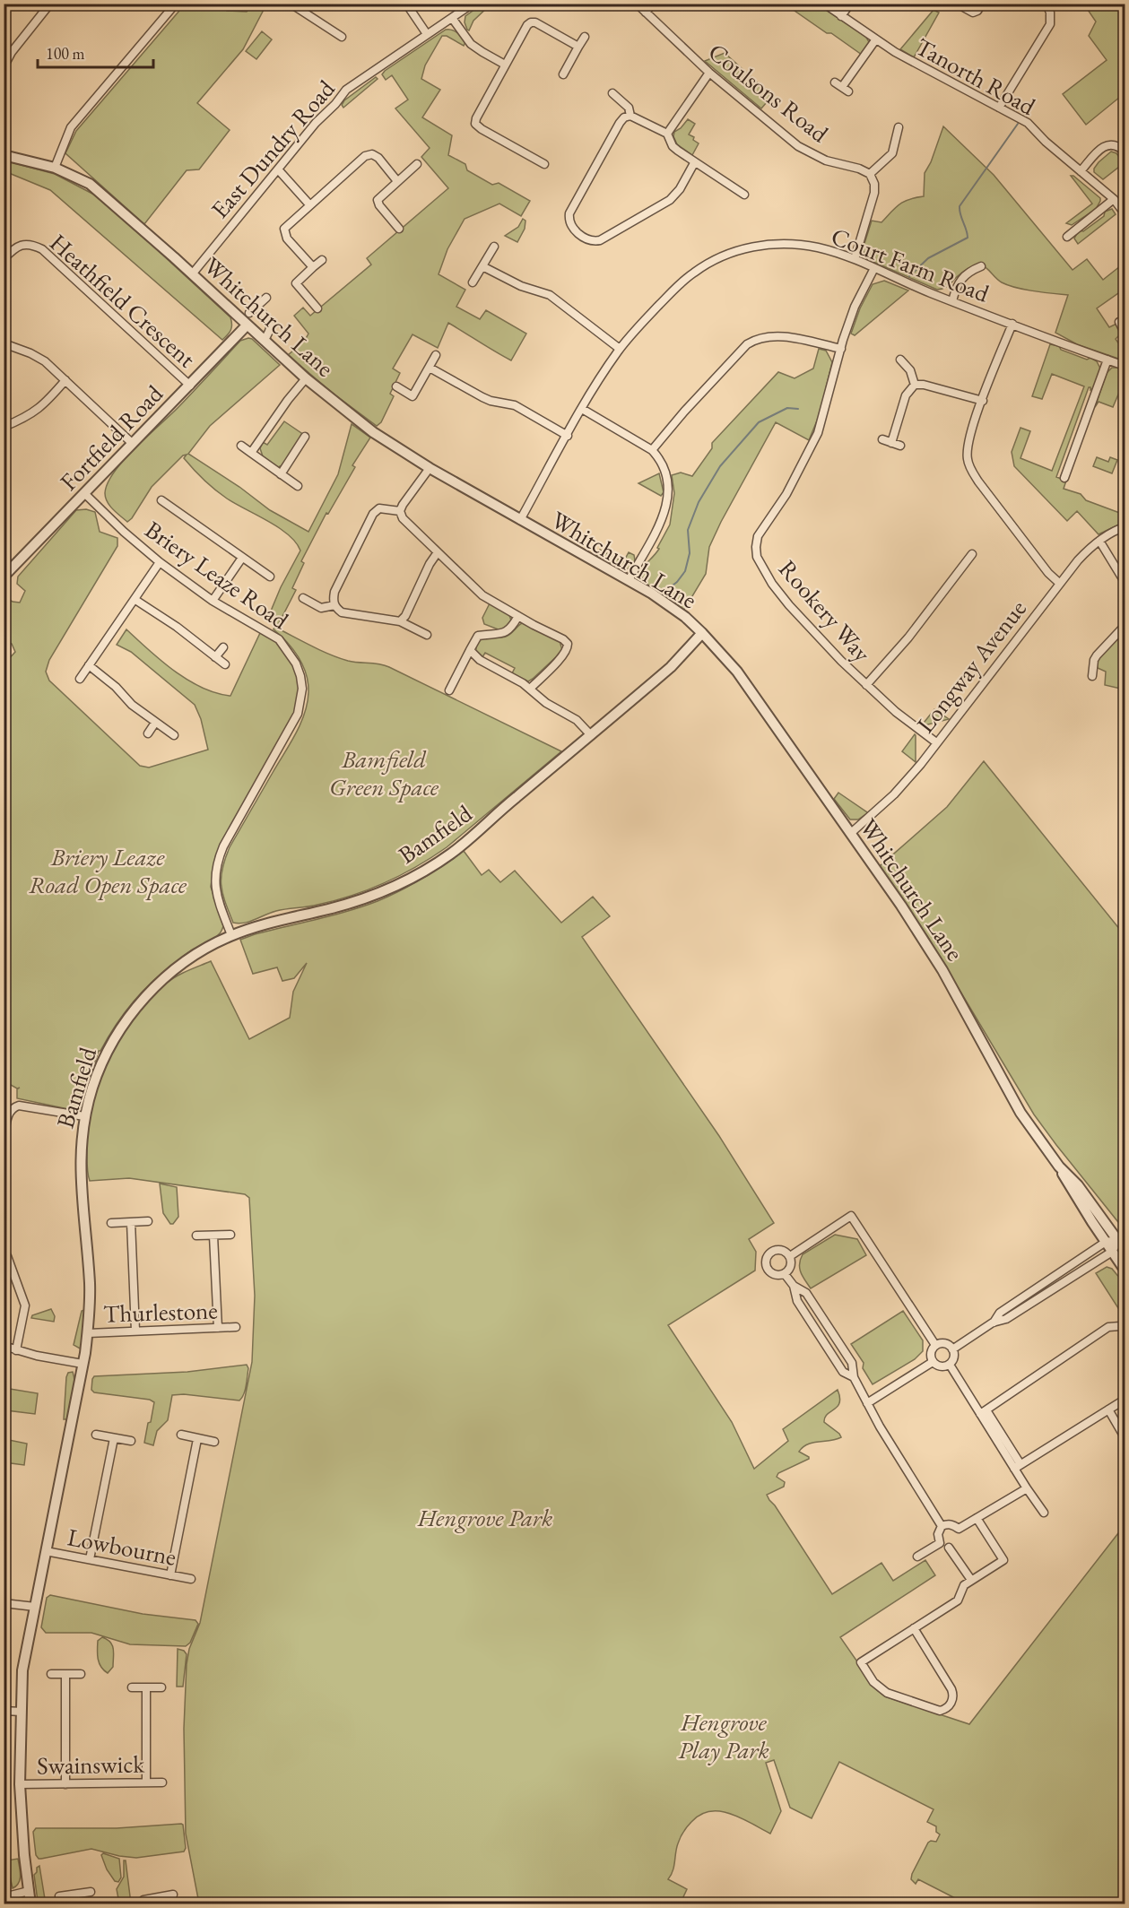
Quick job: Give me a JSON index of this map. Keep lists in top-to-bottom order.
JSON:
{
  "streets": {
    "street": [
      "Tanorth Road",
      "Coulsons Road",
      "East Dundry Road",
      "Court Farm Road",
      "Heathfield Crescent",
      "Whitchurch Lane",
      "Fortfield Road",
      "Briery Leaze Road",
      "Rookery Way",
      "Longway Avenue",
      "Bamfield",
      "Thurlestone",
      "Lowbourne",
      "Swainswick"
    ]
  },
  "crossings": [
    ["East Dundry Road", "Whitchurch Lane"],
    ["Court Farm Road", "Whitchurch Lane"],
    ["Court Farm Road", "Rookery Way"],
    ["Heathfield Crescent", "Fortfield Road"],
    ["Whitchurch Lane", "Fortfield Road"],
    ["Whitchurch Lane", "Longway Avenue"],
    ["Whitchurch Lane", "Bamfield"],
    ["Fortfield Road", "Briery Leaze Road"],
    ["Briery Leaze Road", "Bamfield"],
    ["Rookery Way", "Longway Avenue"],
    ["Bamfield", "Thurlestone"],
    ["Bamfield", "Lowbourne"],
    ["Bamfield", "Swainswick"]
  ],
  "parks": [
    "Bamfield Green Space",
    "Briery Leaze Road Open Space",
    "Hengrove Park",
    "Hengrove Play Park"
  ],
  "scale_bar": "100 m"
}
